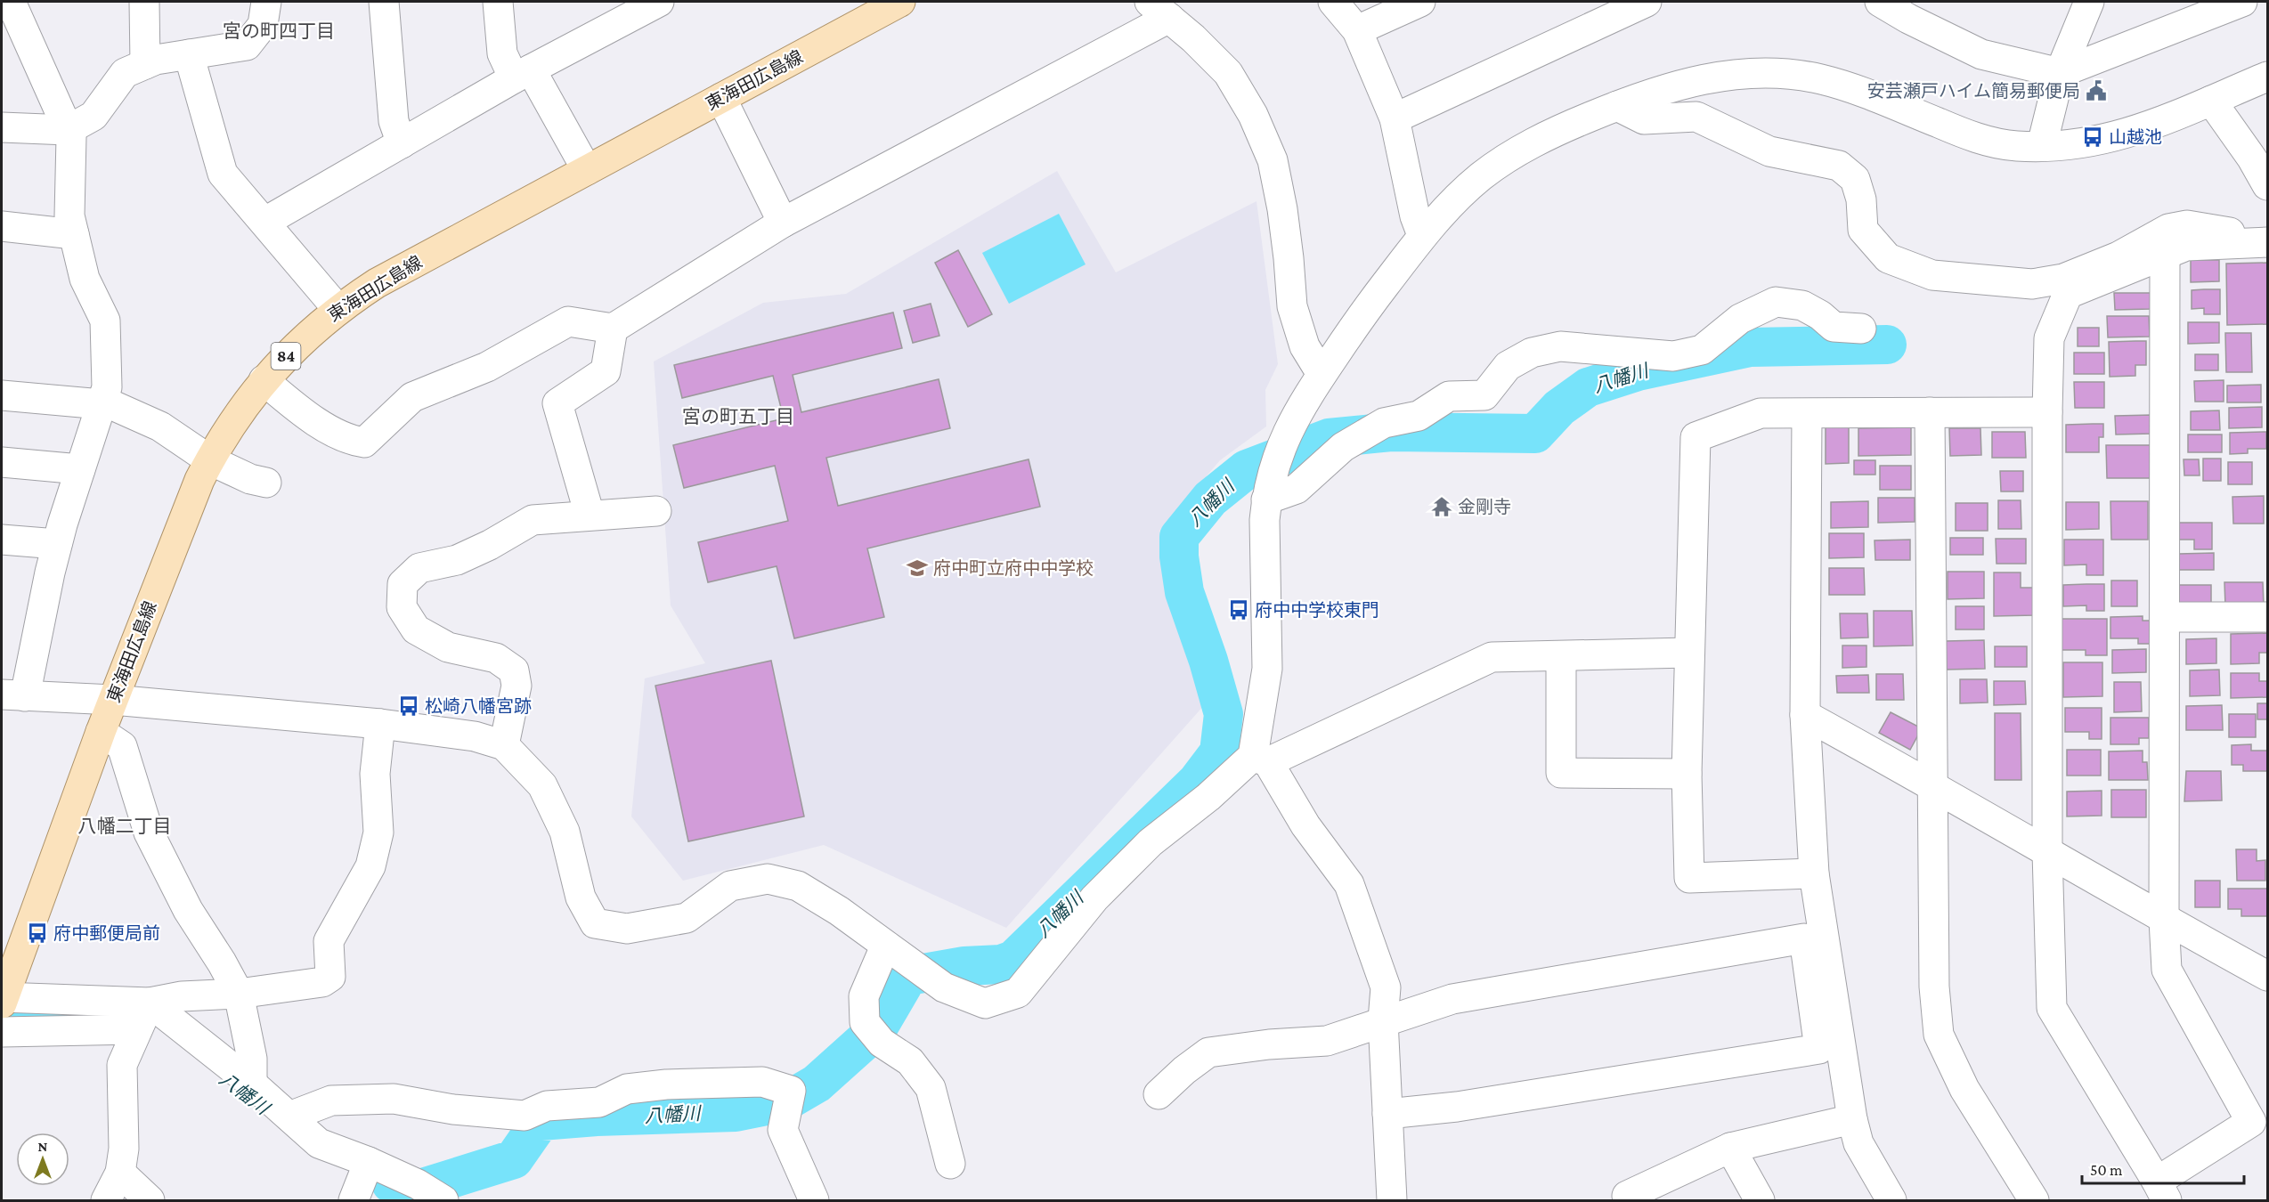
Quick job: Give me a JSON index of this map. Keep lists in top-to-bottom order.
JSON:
{
  "streets": {
    "main road": ["東海田広島線", "84"]
  },
  "districts": ["宮の町四丁目", "宮の町五丁目", "八幡二丁目"],
  "water": ["八幡川"],
  "places": {
    "public building": ["安芸瀬戸ハイム簡易郵便局"],
    "bus stop": [
      "山越池",
      "府中中学校東門",
      "松崎八幡宮跡",
      "府中郵便局前"
    ],
    "temple": ["金剛寺"],
    "school or university": ["府中町立府中中学校"]
  },
  "scale_bar": "50 m",
  "north": "top"
}
